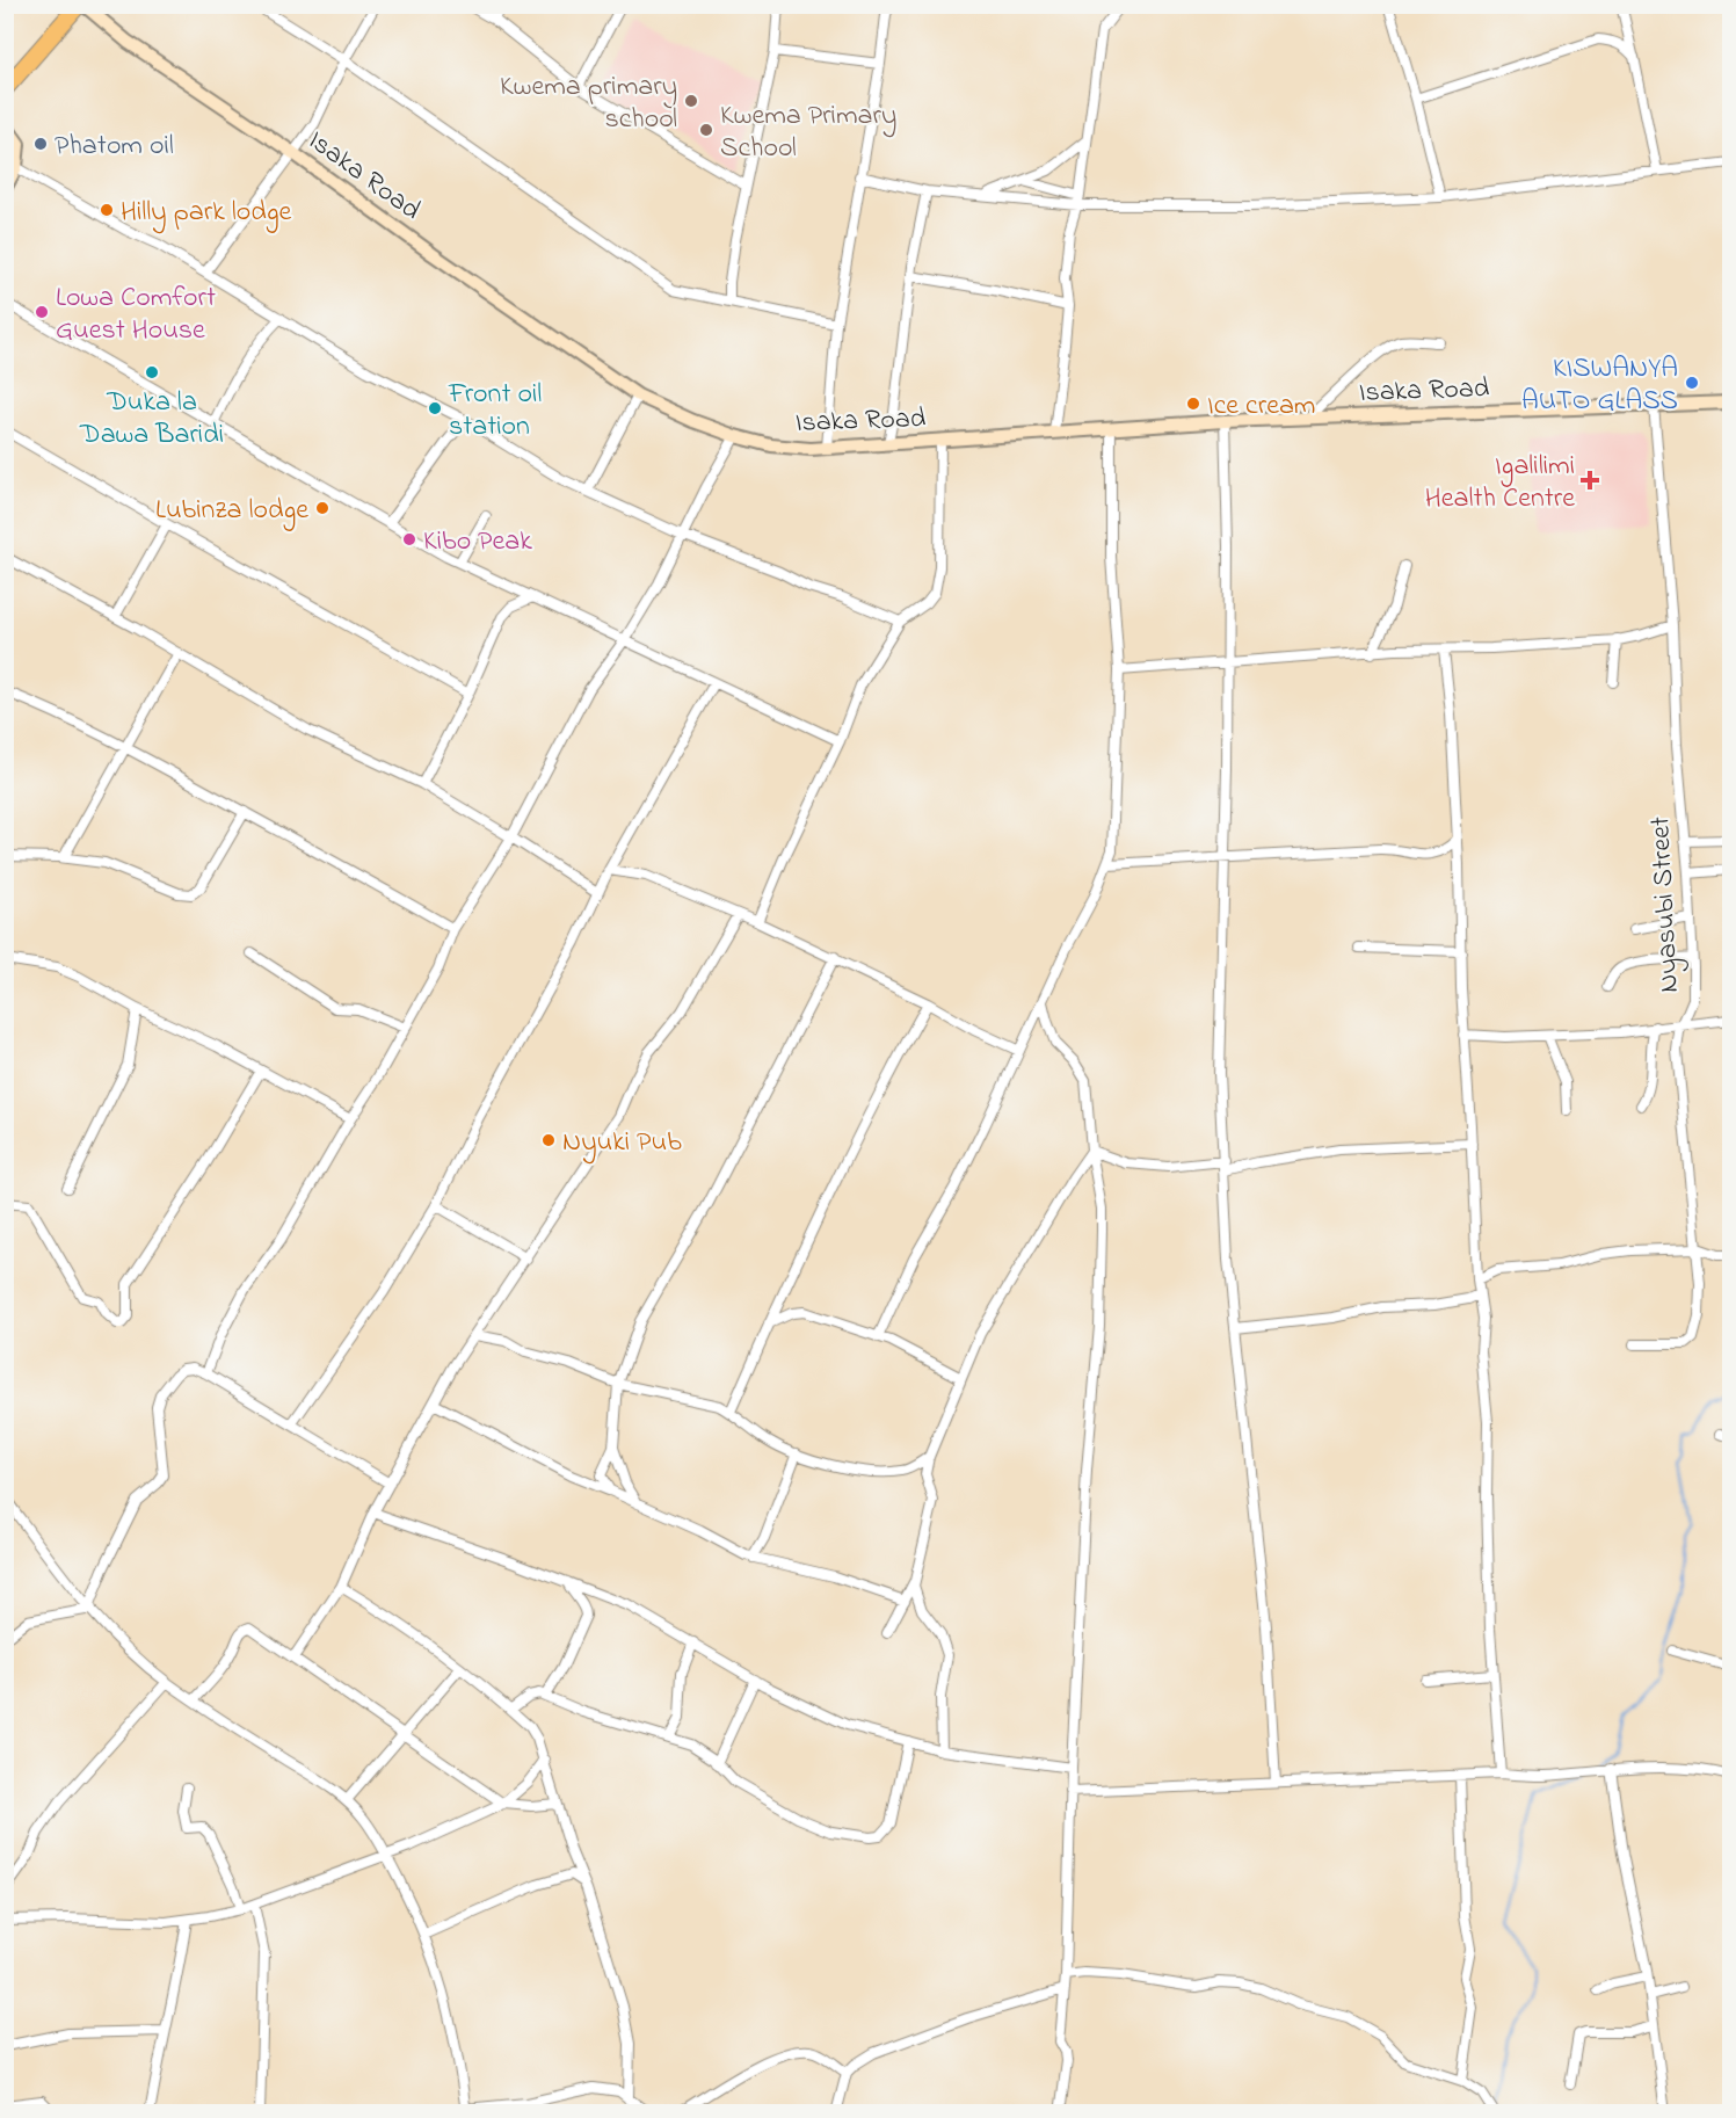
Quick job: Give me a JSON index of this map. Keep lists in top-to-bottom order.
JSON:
{
  "streets": {
    "street": ["Isaka Road", "Nyasubi Street"]
  },
  "crossings": [
    ["Isaka Road", "Nyasubi Street"]
  ],
  "places": {
    "other": [
      "Kwema primary school",
      "Kwema Primary School",
      "Phatom oil",
      "Hilly park lodge",
      "Lowa Comfort Guest House",
      "Duka la Dawa Baridi",
      "KISWANYA AUTO GLASS",
      "Ice cream",
      "Front oil station",
      "Lubinza lodge",
      "Kibo Peak",
      "Nyuki Pub"
    ],
    "health": ["Igalilimi Health Centre"]
  }
}
